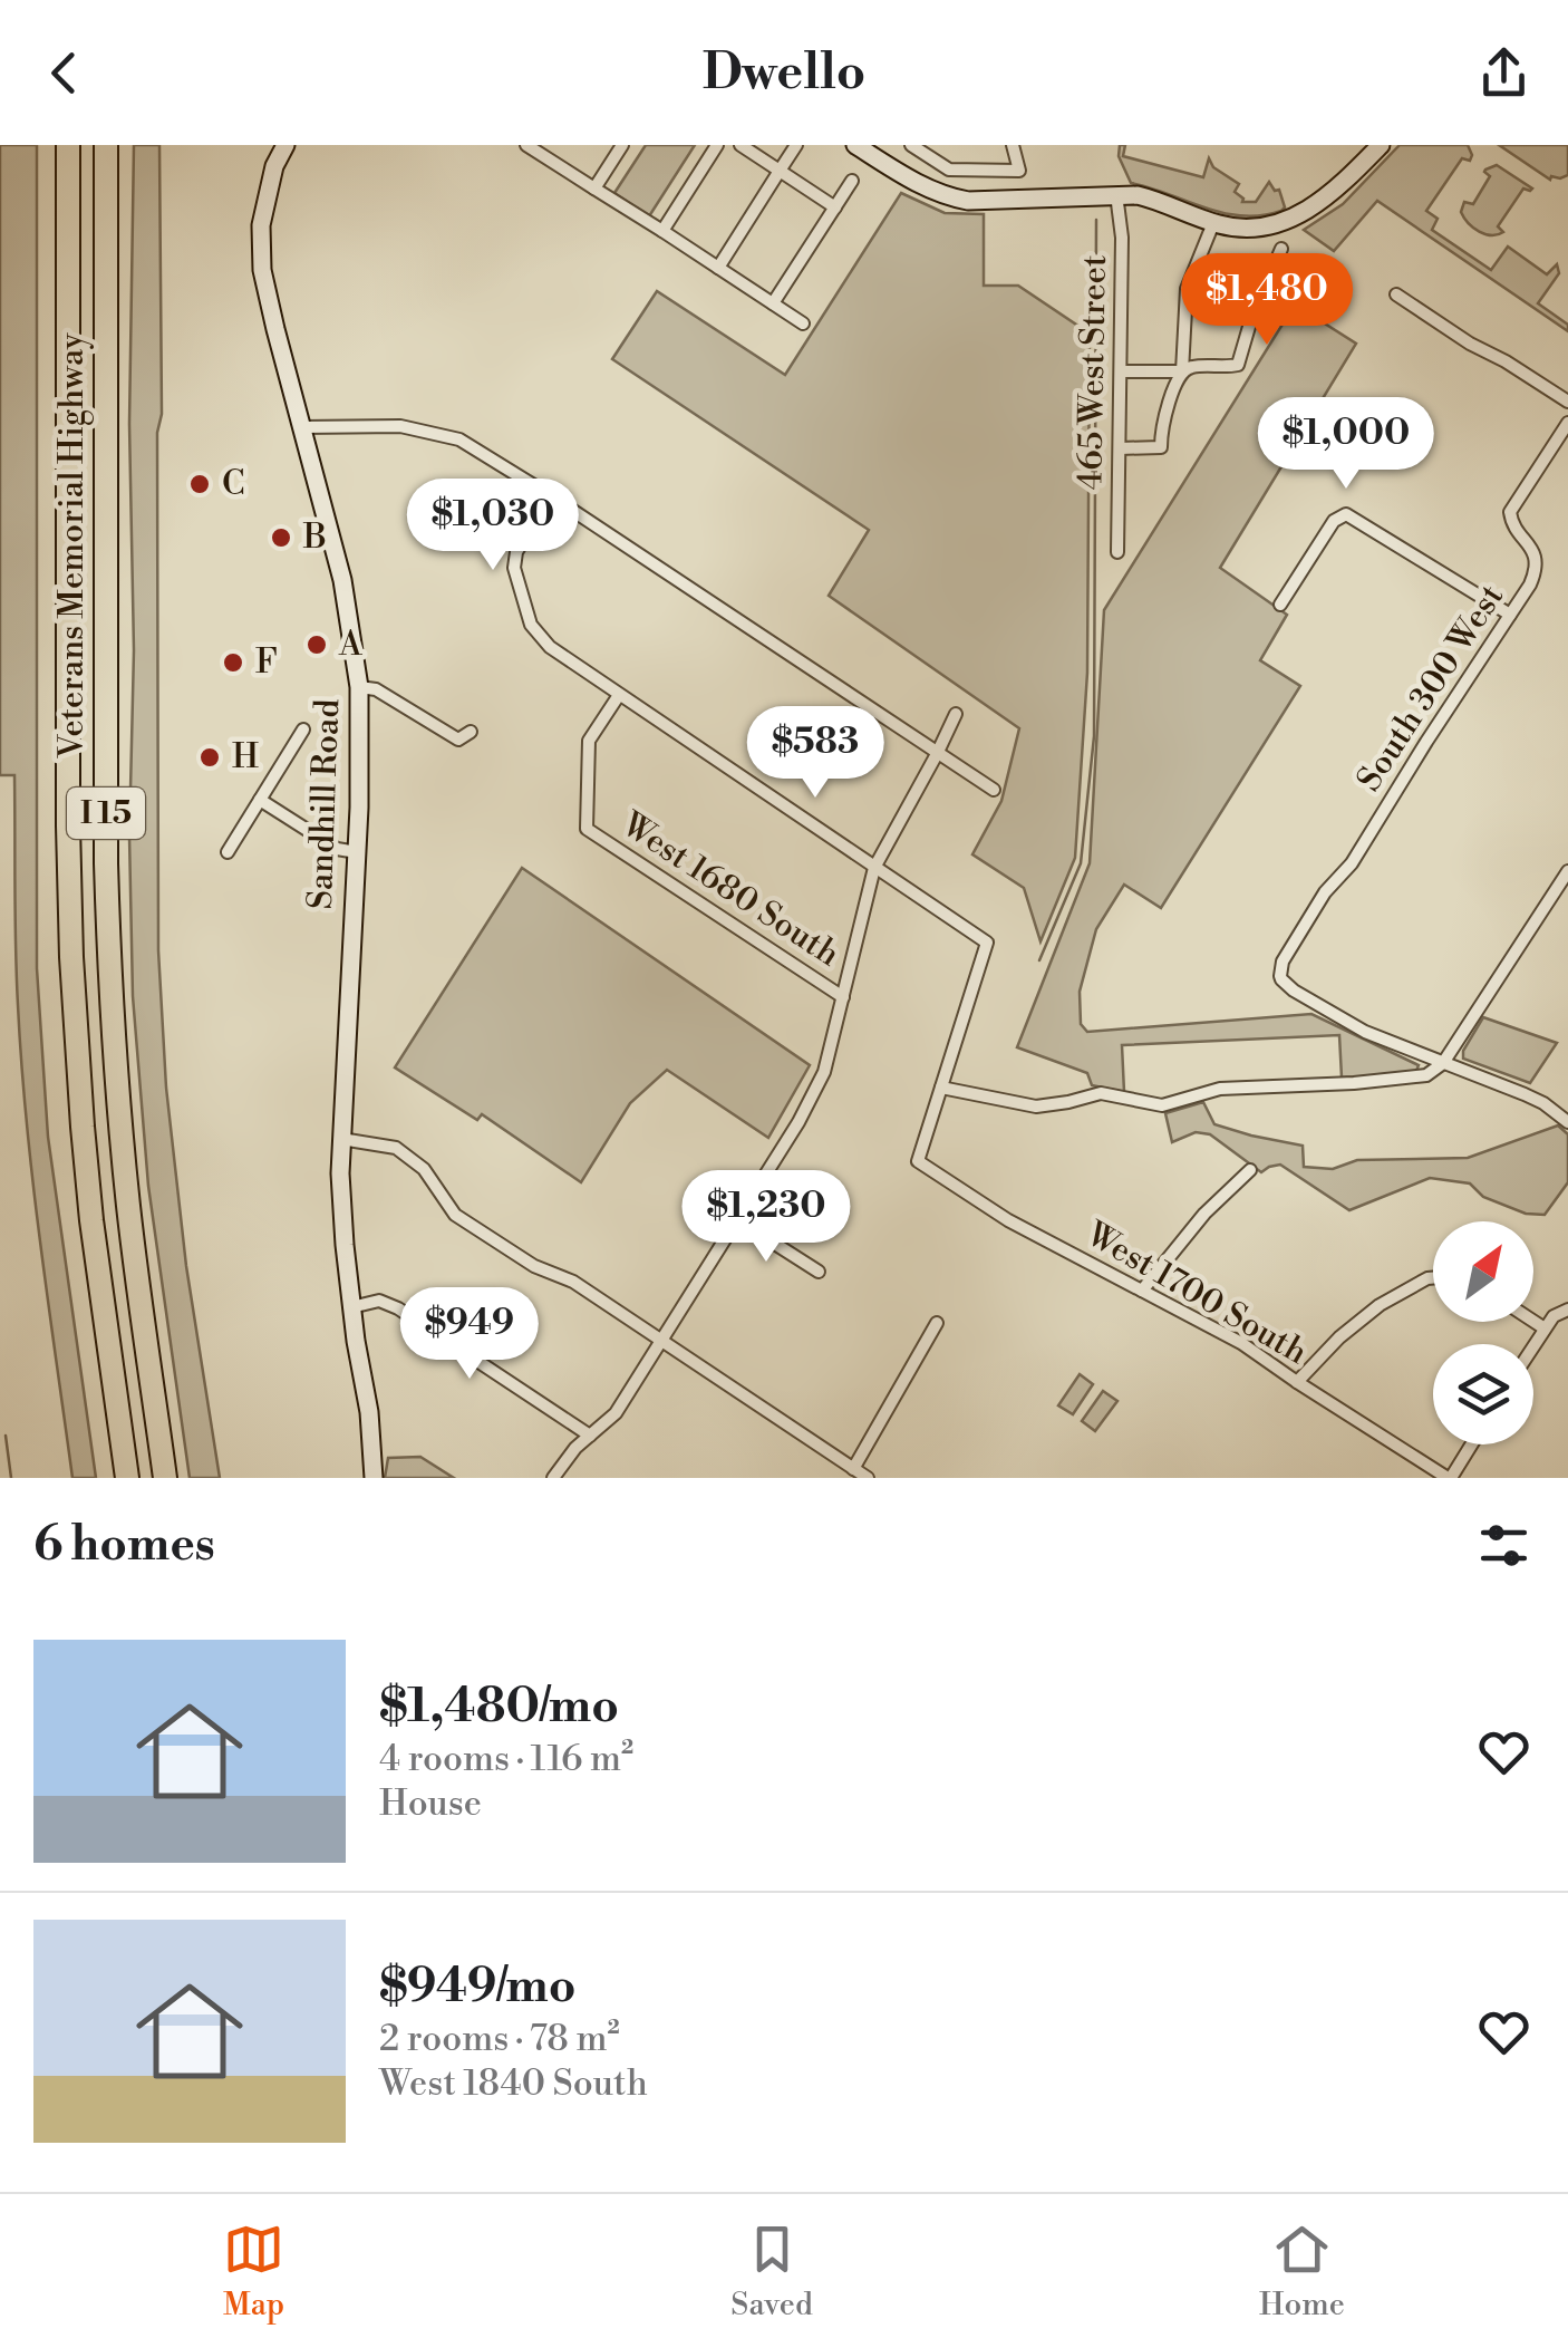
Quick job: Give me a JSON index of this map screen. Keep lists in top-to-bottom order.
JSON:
{
  "streets": {
    "highway": ["Veterans Memorial Highway", "I 15"],
    "street": [
      "465 West Street",
      "South 300 West",
      "Sandhill Road",
      "West 1680 South",
      "West 1700 South"
    ]
  },
  "places": [
    "C",
    "B",
    "A",
    "F",
    "H"
  ],
  "north": "top right",
  "page": {
    "header": "Dwello",
    "price": [
      "$1,480",
      "$1,000",
      "$1,030",
      "$583",
      "$1,230",
      "$949"
    ],
    "heading": "6 homes",
    "list": [
      {
        "name": "$1,480/mo",
        "note": "4 rooms · 116 m² · House"
      },
      {
        "name": "$949/mo",
        "note": "2 rooms · 78 m² · West 1840 South"
      }
    ],
    "tabs": ["Map", "Saved", "Home"]
  }
}
